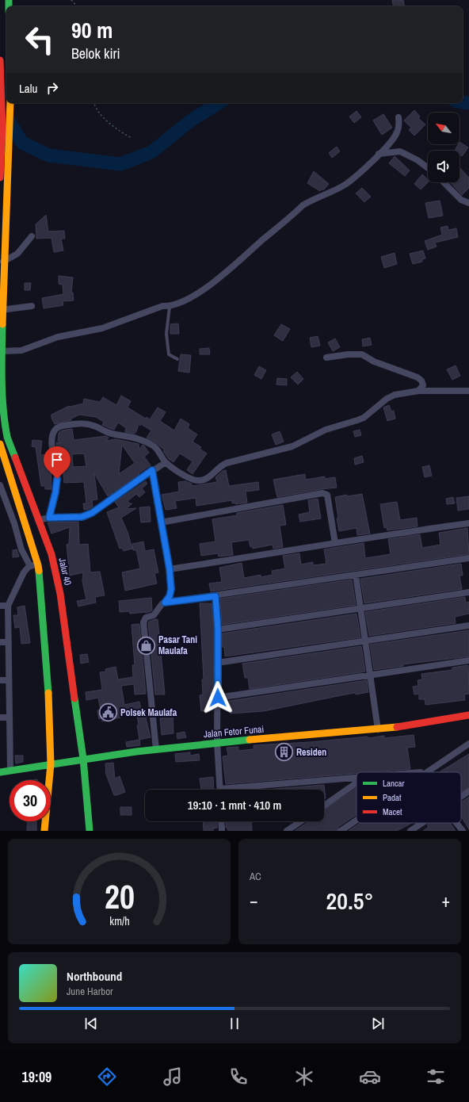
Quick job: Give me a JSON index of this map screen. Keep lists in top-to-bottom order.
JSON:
{
  "streets": {
    "main road": ["Jalur 40", "Jalan Fetor Funai"]
  },
  "crossings": [
    ["Jalur 40", "Jalan Fetor Funai"]
  ],
  "places": {
    "shop": ["Pasar Tani Maulafa"],
    "public building": ["Polsek Maulafa"],
    "building": ["Residen"]
  },
  "legend": ["Lancar", "Padat", "Macet"],
  "north": "top left",
  "page": {
    "turn": ["90 m", "Belok kiri"],
    "then": "Lalu",
    "limit": "30",
    "trip": "19:10 · 1 mnt · 410 m",
    "tile": "AC",
    "heat": ["−", "20.5°", "+"],
    "song": ["Northbound", "June Harbor"],
    "tabs": "19:09",
    "gauge": ["20", "km/h"]
  }
}
